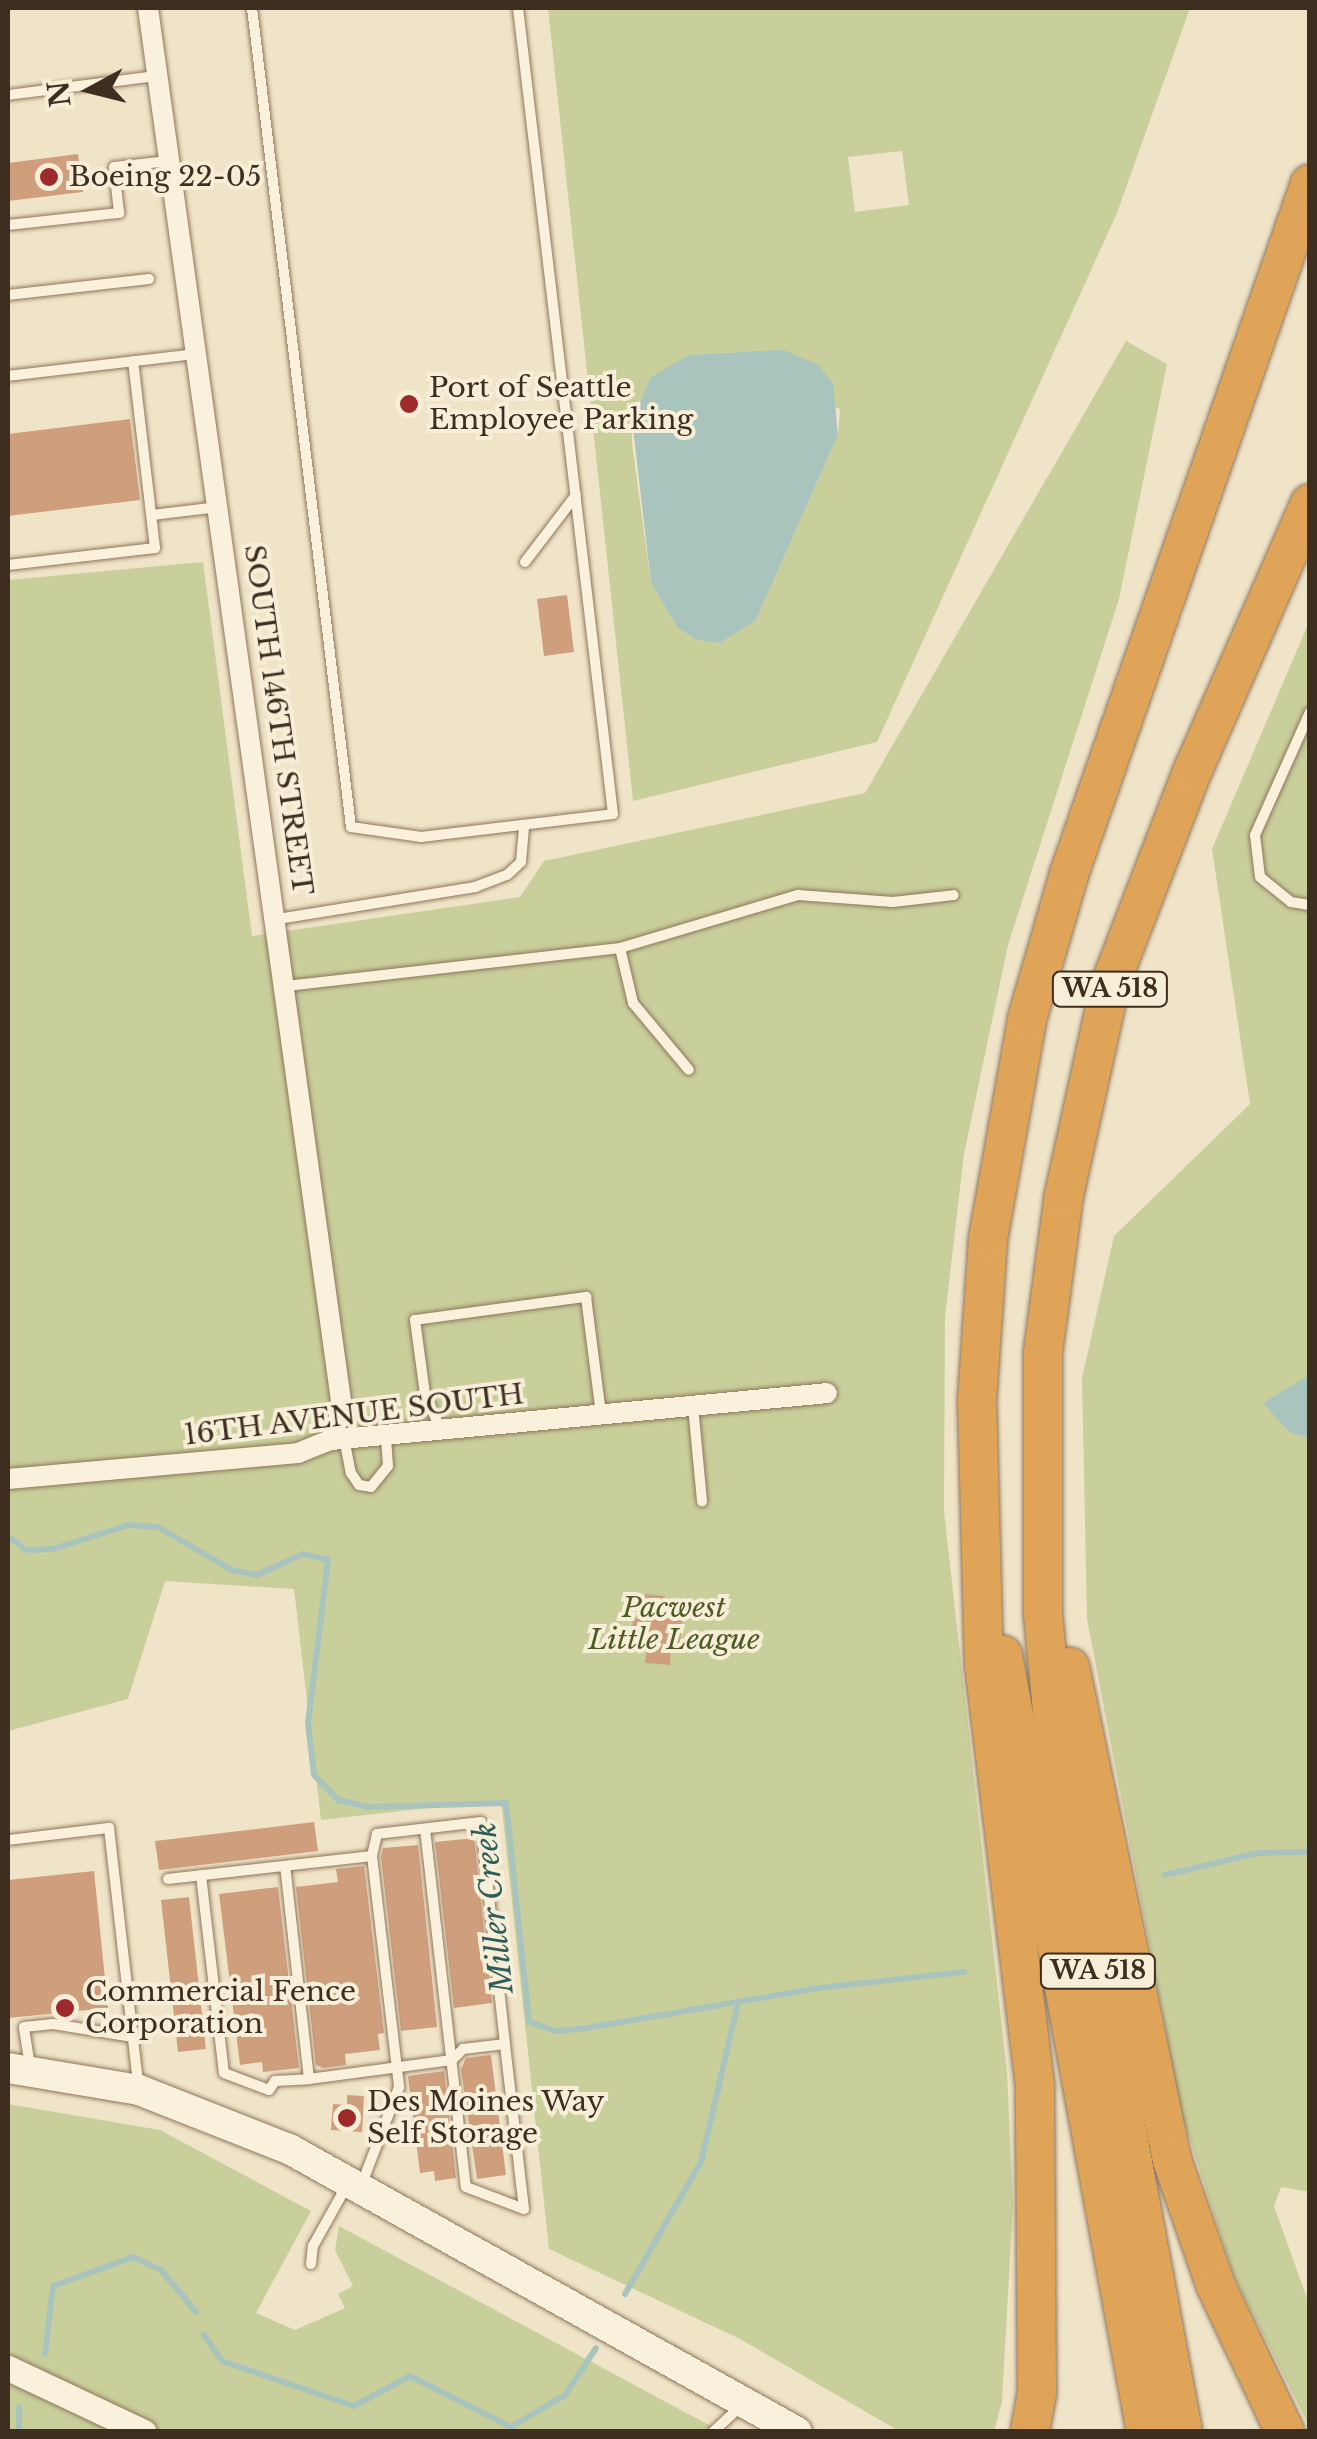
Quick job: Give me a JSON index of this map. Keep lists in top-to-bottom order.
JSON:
{
  "streets": {
    "highway": ["WA 518"],
    "street": ["SOUTH 146TH STREET", "16TH AVENUE SOUTH"]
  },
  "crossings": [
    ["SOUTH 146TH STREET", "16TH AVENUE SOUTH"]
  ],
  "water": ["Miller Creek"],
  "parks": ["Pacwest Little League"],
  "places": [
    "Boeing 22-05",
    "Port of Seattle Employee Parking",
    "Commercial Fence Corporation",
    "Des Moines Way Self Storage"
  ],
  "north": "left"
}
